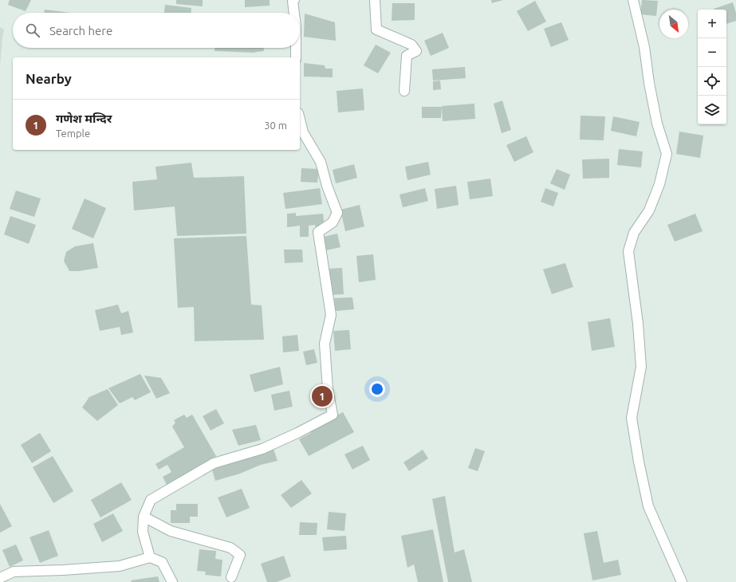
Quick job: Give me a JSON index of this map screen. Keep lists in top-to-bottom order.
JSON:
{
  "north": "bottom right",
  "page": {
    "map_buttons": ["+", "−"],
    "search": "Search here",
    "heading": "Nearby",
    "list": [
      {
        "mark": "1",
        "name": "गणेश मन्दिर",
        "note": "Temple",
        "value": "30 m"
      }
    ],
    "pins": "1"
  }
}
